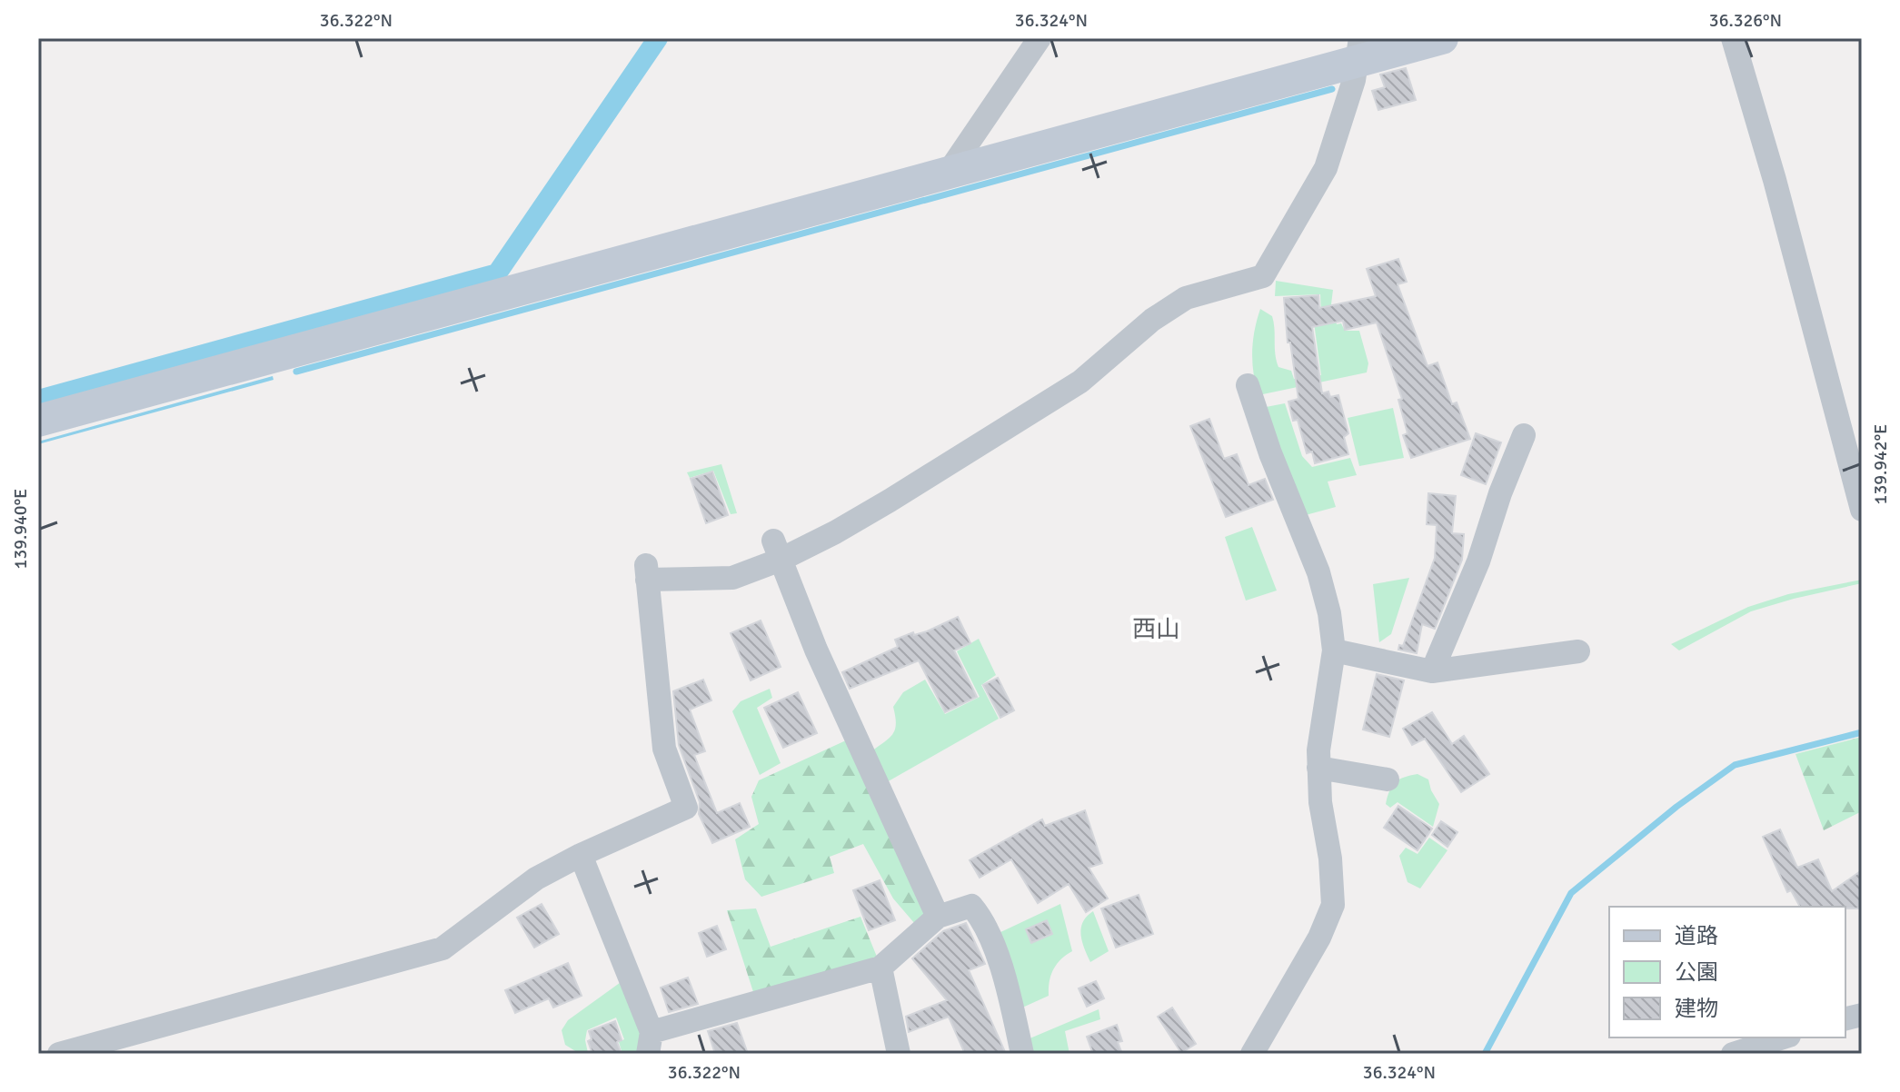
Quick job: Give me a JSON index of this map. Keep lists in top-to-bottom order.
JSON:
{
  "districts": ["西山"],
  "legend": ["道路", "公園", "建物"],
  "coordinates": [
    "36.322°N",
    "36.324°N",
    "36.326°N",
    "139.942°E",
    "139.940°E"
  ]
}
